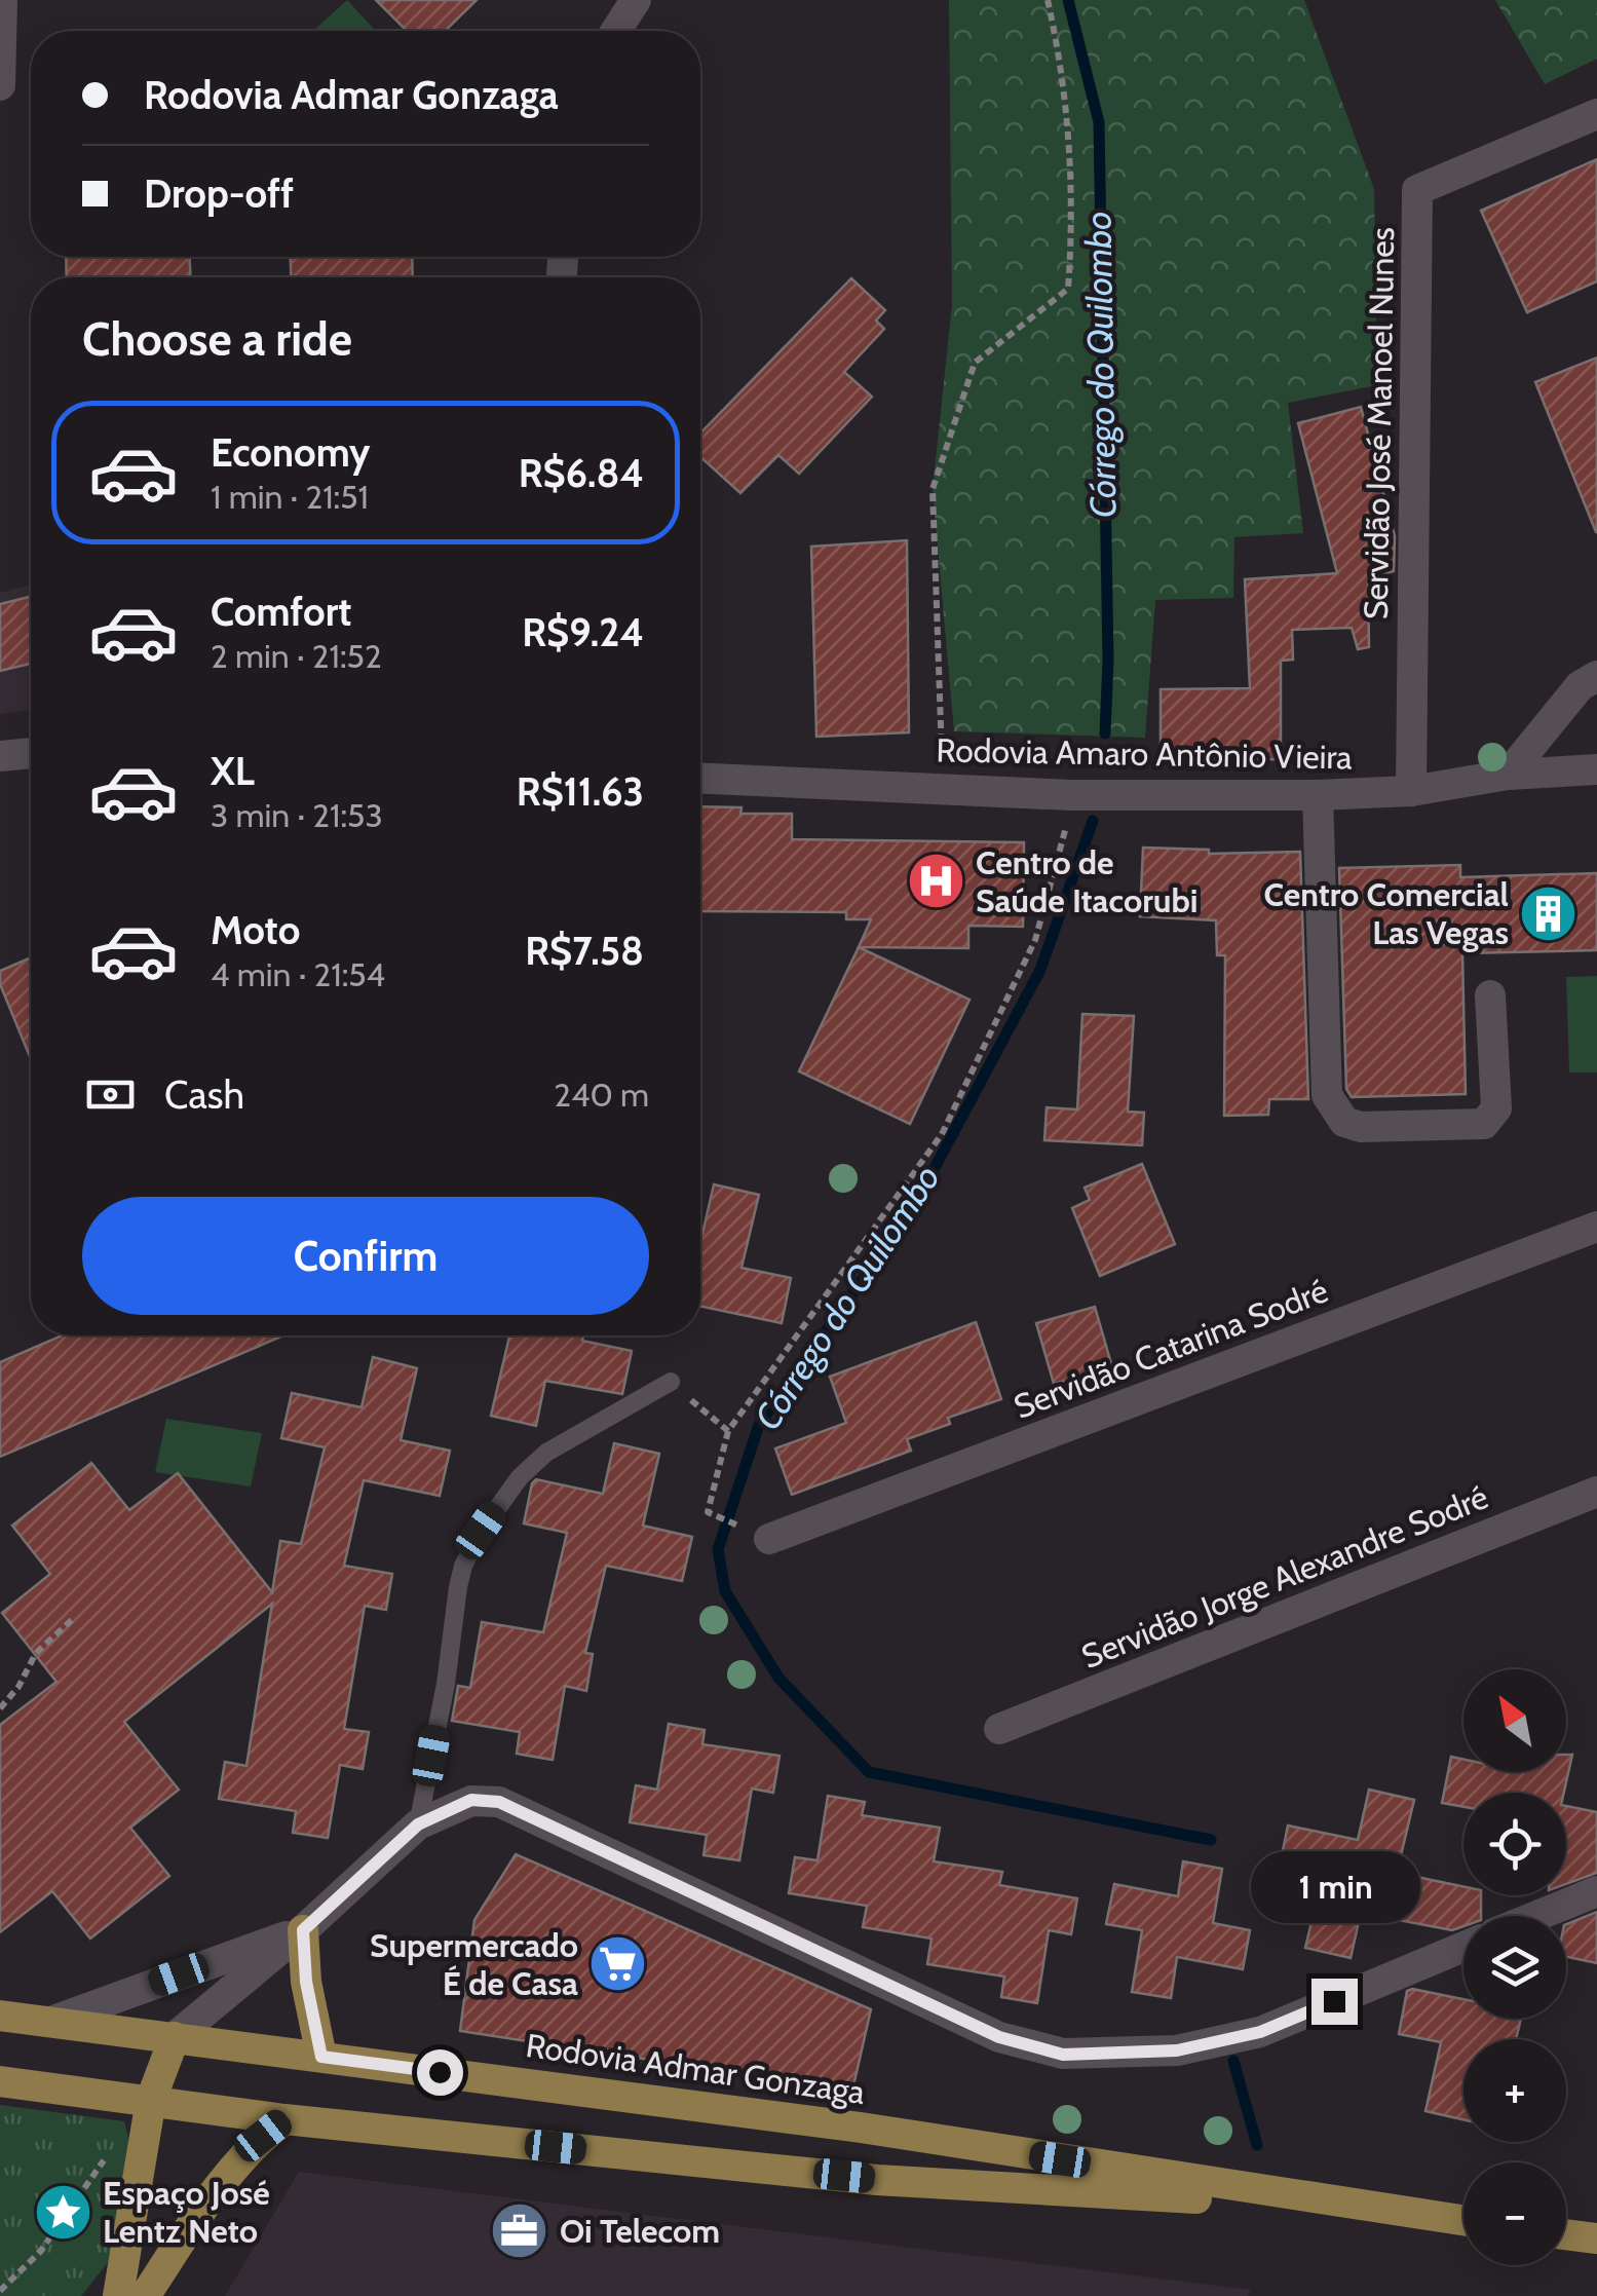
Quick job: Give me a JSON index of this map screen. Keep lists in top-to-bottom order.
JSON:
{
  "streets": {
    "main road": ["Rodovia Admar Gonzaga"],
    "street": [
      "Servidão José Manoel Nunes",
      "Rodovia Amaro Antônio Vieira",
      "Servidão Catarina Sodré",
      "Servidão Jorge Alexandre Sodré"
    ]
  },
  "crossings": [
    ["Servidão José Manoel Nunes", "Rodovia Amaro Antônio Vieira"]
  ],
  "water": ["Córrego do Quilombo"],
  "places": {
    "hospital": ["Centro de Saúde Itacorubi"],
    "building": ["Centro Comercial Las Vegas"],
    "supermarket": ["Supermercado É de Casa"],
    "place": ["Espaço José Lentz Neto"],
    "office": ["Oi Telecom"]
  },
  "north": "top left",
  "page": {
    "banner": ["Rodovia Admar Gonzaga", "Drop-off"],
    "heading": "Choose a ride",
    "list": [
      {
        "name": "Economy",
        "note": "1 min · 21:51",
        "value": "R$6.84"
      },
      {
        "name": "Comfort",
        "note": "2 min · 21:52",
        "value": "R$9.24"
      },
      {
        "name": "XL",
        "note": "3 min · 21:53",
        "value": "R$11.63"
      },
      {
        "name": "Moto",
        "note": "4 min · 21:54",
        "value": "R$7.58"
      }
    ],
    "pay": ["Cash", "240 m"],
    "buttons": "Confirm",
    "map_buttons": ["+", "−"],
    "bubble": "1 min"
  }
}
